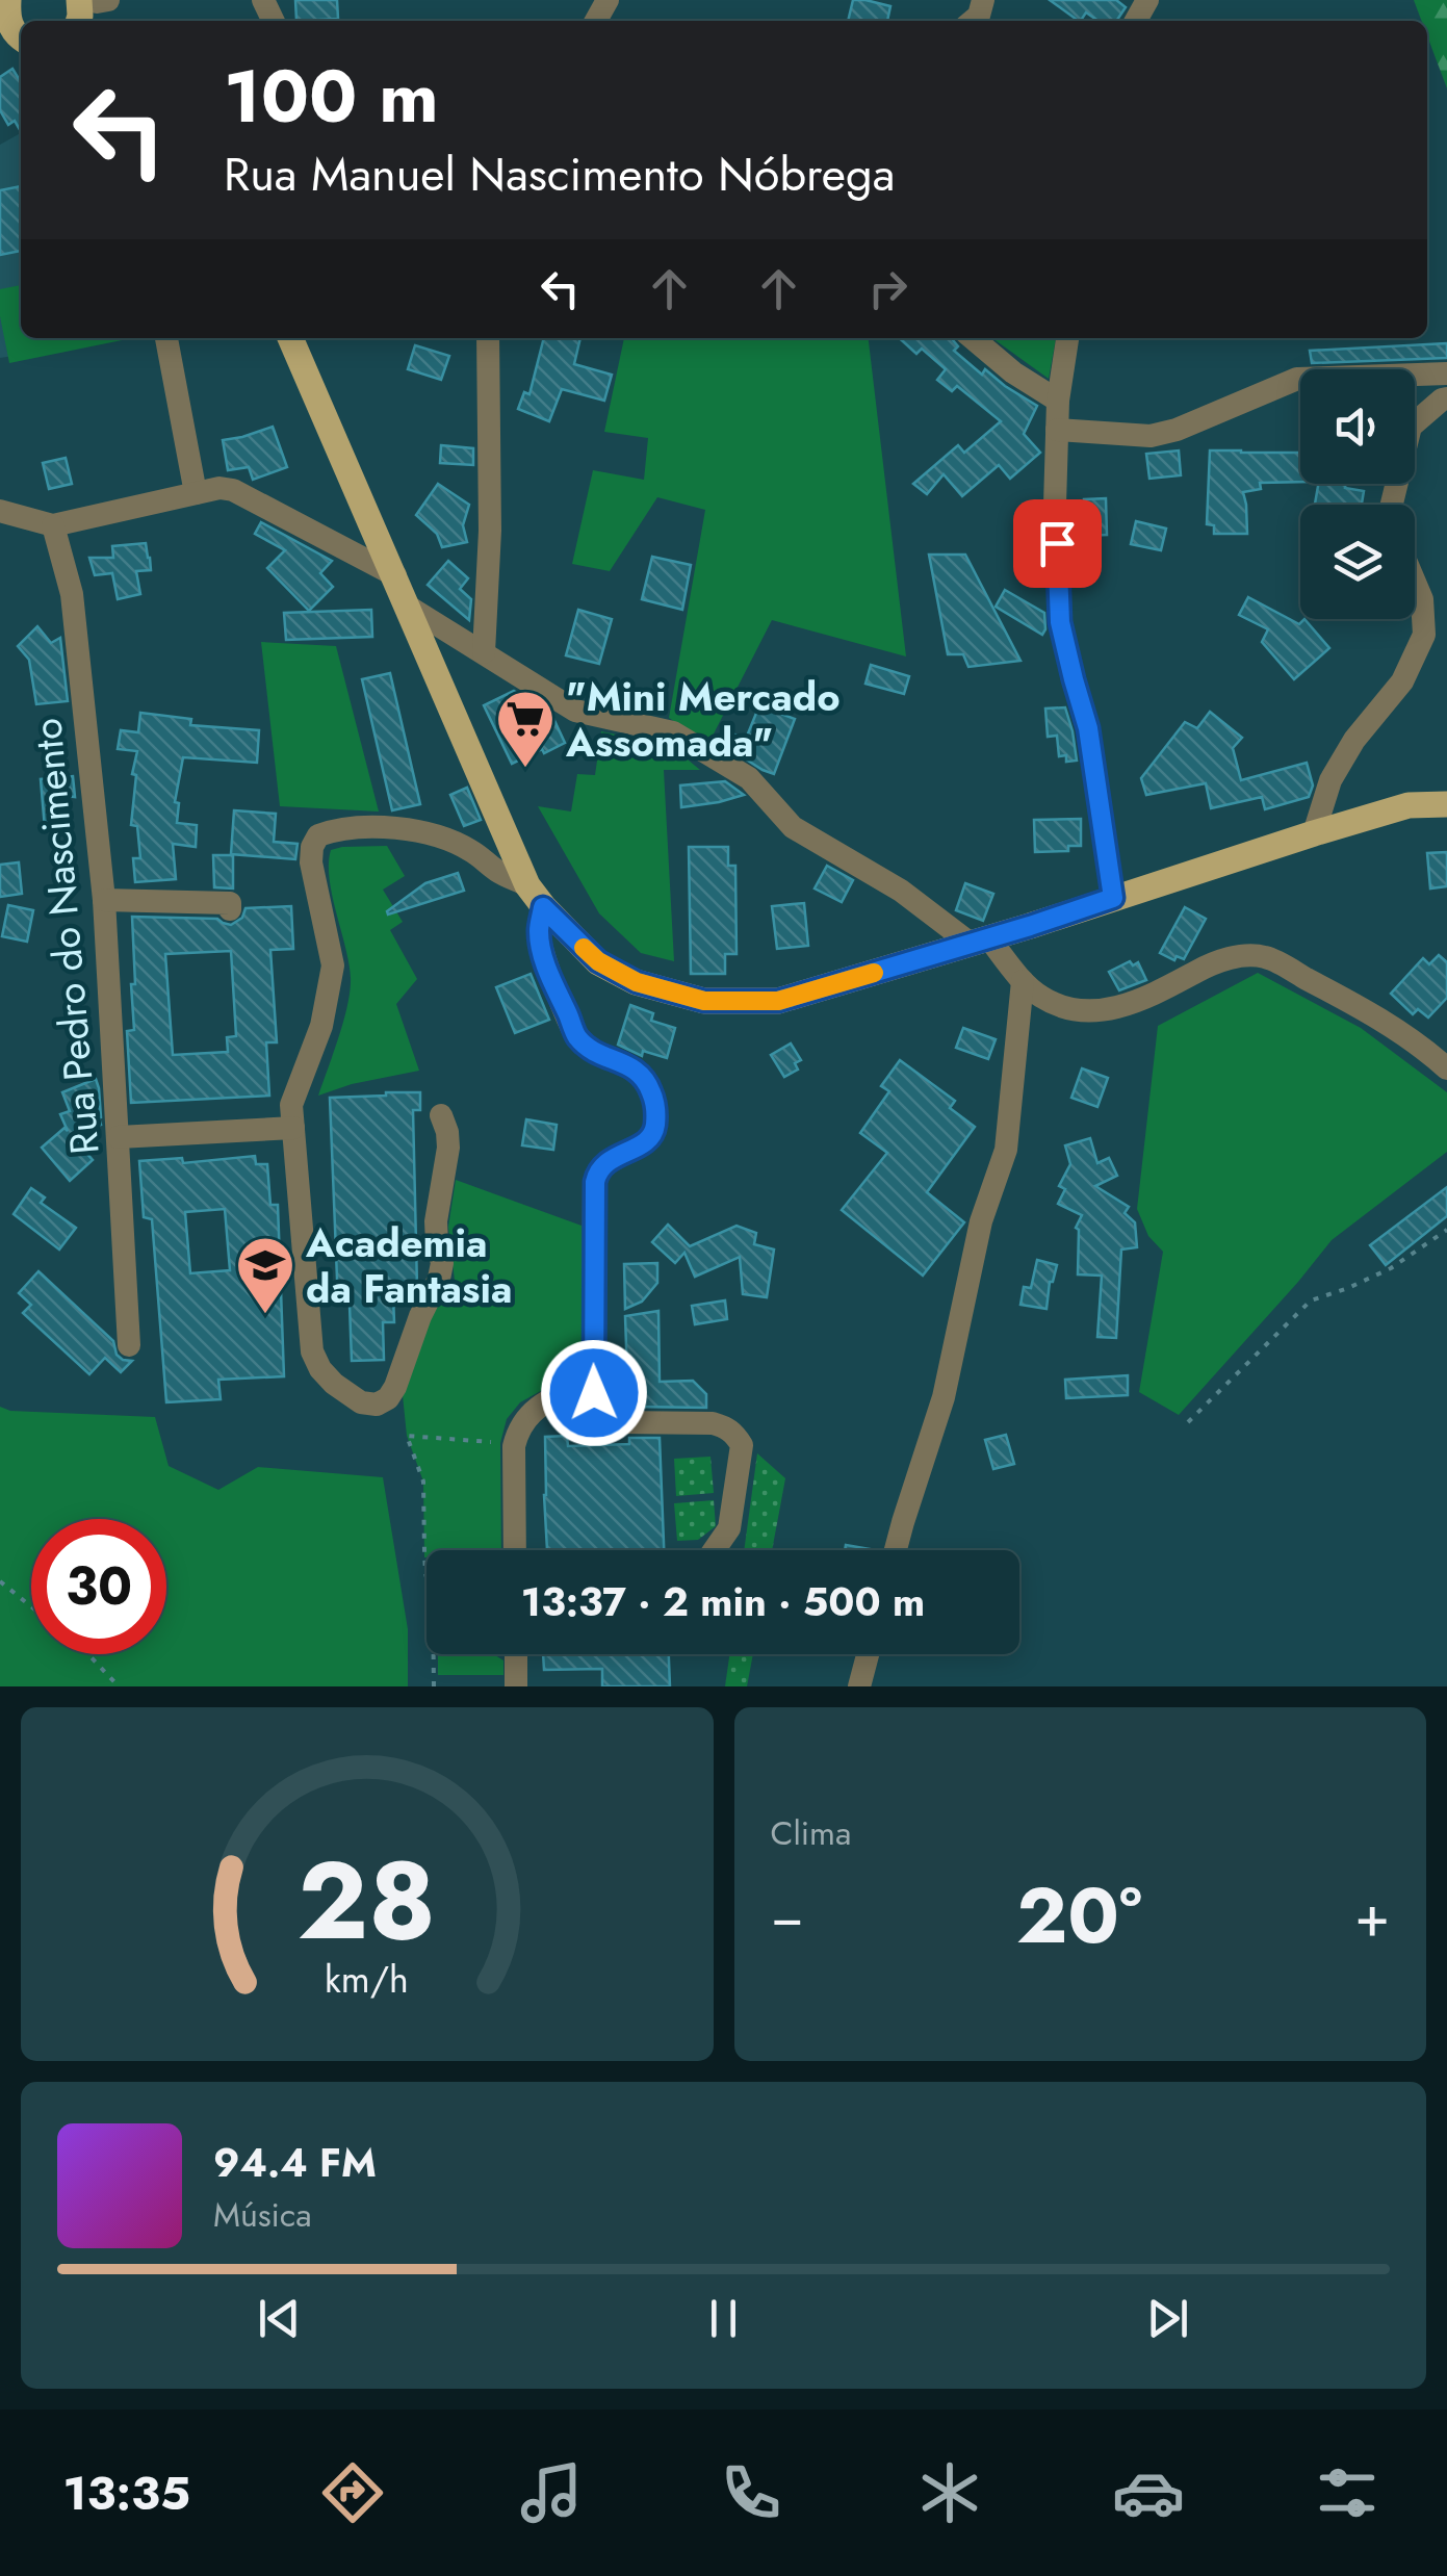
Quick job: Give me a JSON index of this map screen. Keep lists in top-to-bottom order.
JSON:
{
  "streets": {
    "street": ["Rua Pedro do Nascimento"]
  },
  "places": {
    "supermarket": ["\"Mini Mercado Assomada\""],
    "school or university": ["Academia da Fantasia"]
  },
  "page": {
    "turn": ["100 m", "Rua Manuel Nascimento Nóbrega"],
    "limit": "30",
    "trip": "13:37 · 2 min · 500 m",
    "tile": "Clima",
    "heat": ["−", "20°", "+"],
    "song": ["94.4 FM", "Música"],
    "tabs": "13:35",
    "gauge": ["28", "km/h"]
  }
}
